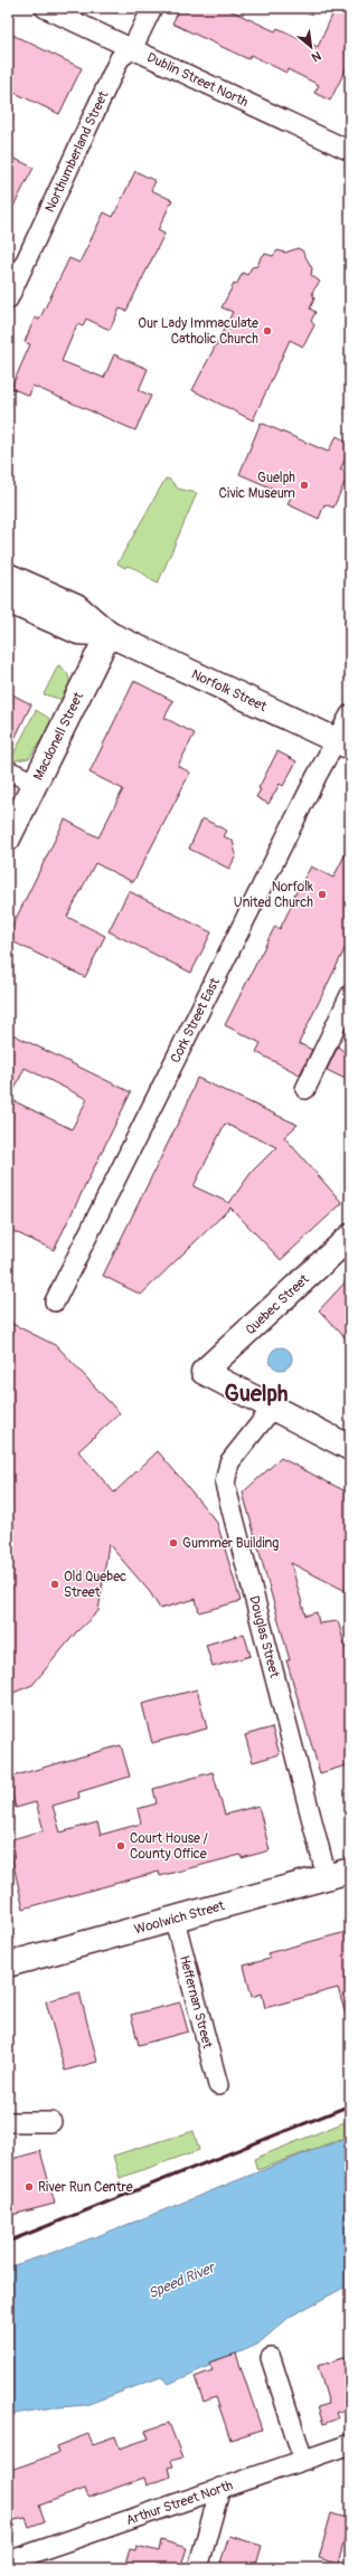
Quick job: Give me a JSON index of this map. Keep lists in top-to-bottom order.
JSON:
{
  "streets": {
    "main road": [
      "Norfolk Street",
      "Macdonell Street",
      "Quebec Street",
      "Woolwich Street"
    ],
    "street": [
      "Dublin Street North",
      "Northumberland Street",
      "Cork Street East",
      "Douglas Street",
      "Heffernan Street",
      "Arthur Street North"
    ]
  },
  "crossings": [
    ["Dublin Street North", "Northumberland Street"],
    ["Norfolk Street", "Macdonell Street"],
    ["Norfolk Street", "Cork Street East"],
    ["Quebec Street", "Douglas Street"],
    ["Douglas Street", "Woolwich Street"],
    ["Woolwich Street", "Heffernan Street"]
  ],
  "districts": ["Guelph"],
  "water": ["Speed River"],
  "places": [
    "Our Lady Immaculate Catholic Church",
    "Guelph Civic Museum",
    "Norfolk United Church",
    "Gummer Building",
    "Old Quebec Street",
    "Court House / County Office",
    "River Run Centre"
  ],
  "north": "bottom right"
}
